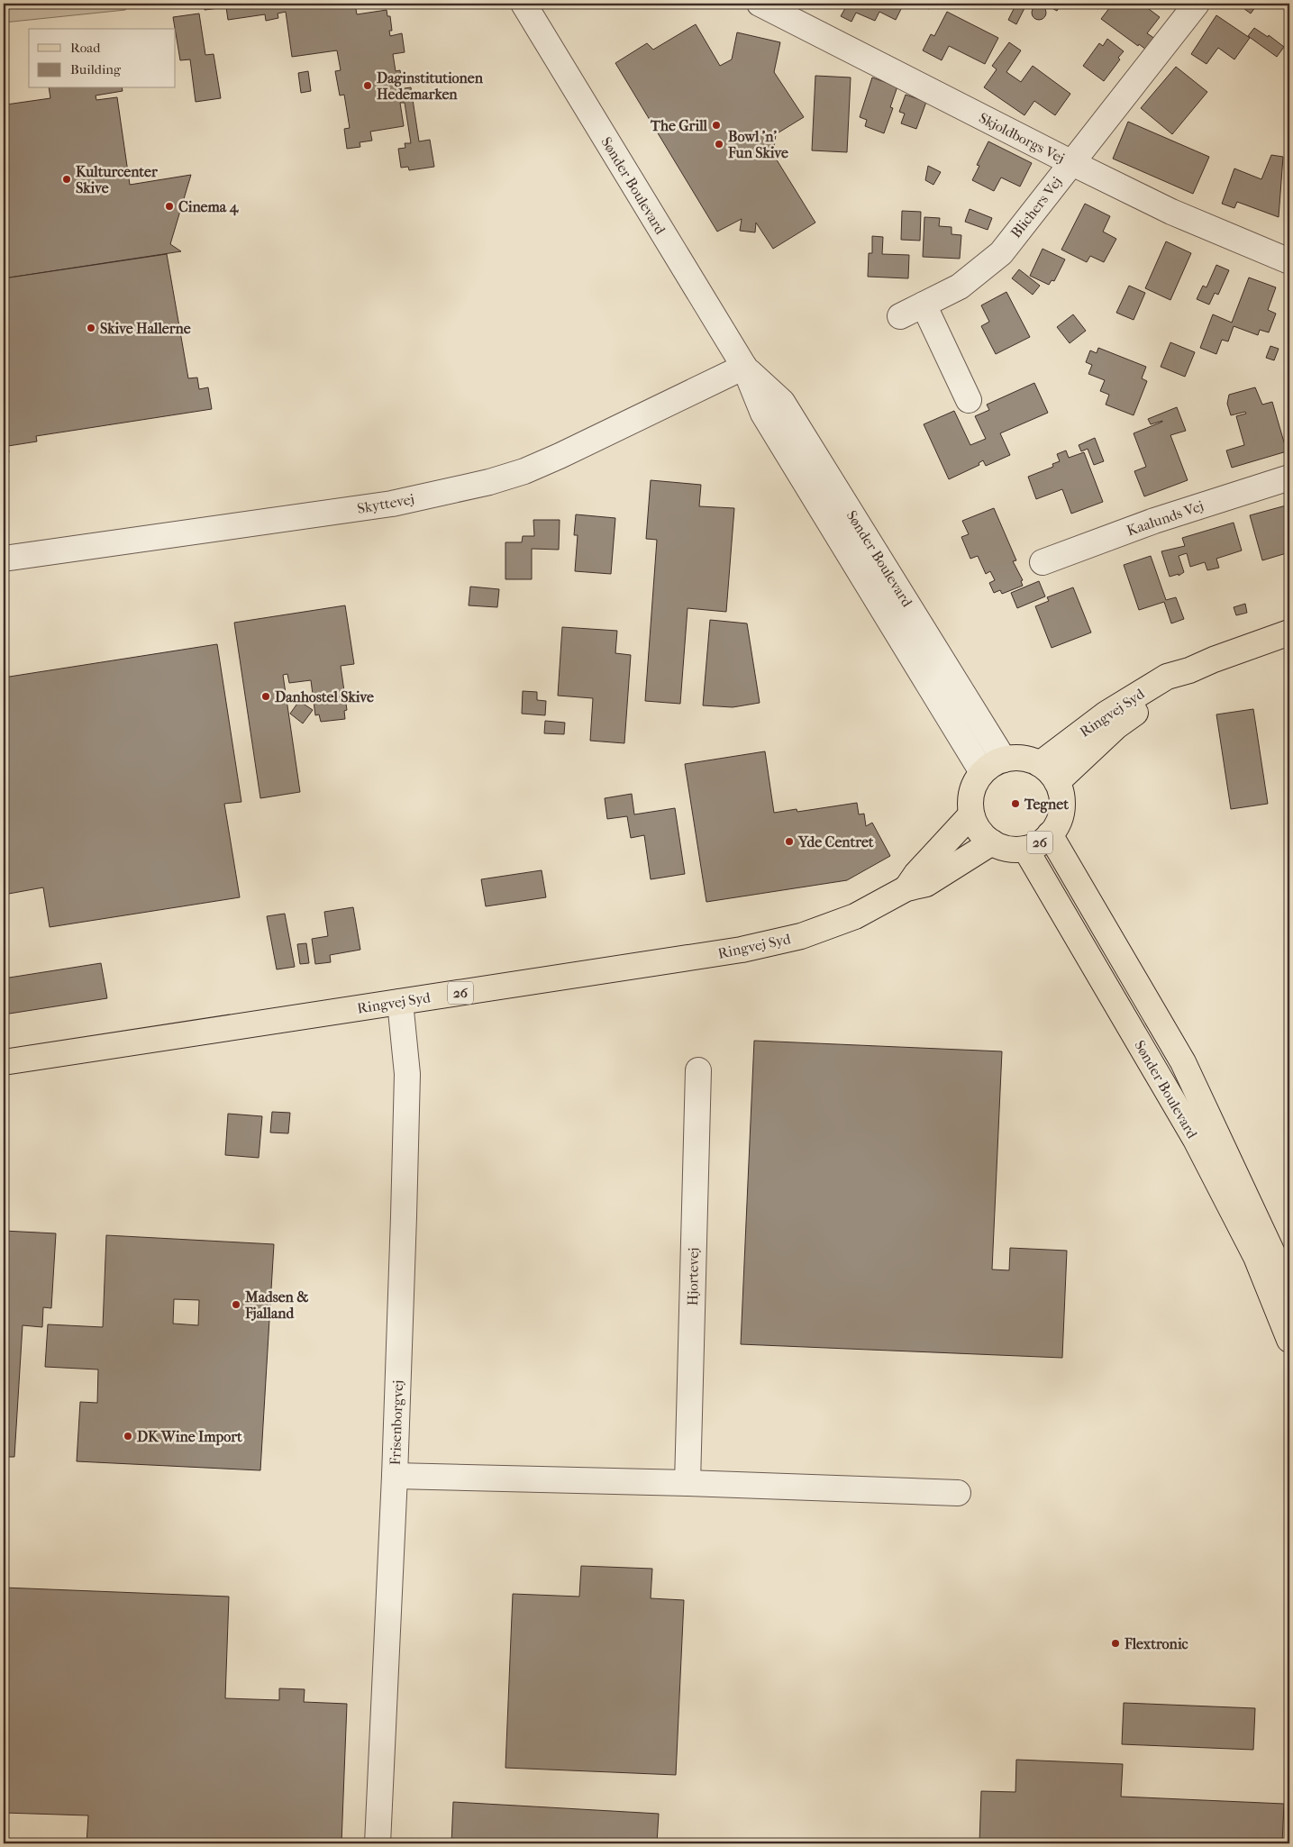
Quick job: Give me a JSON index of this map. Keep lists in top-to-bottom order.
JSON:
{
  "streets": {
    "main road": ["Sønder Boulevard", "Ringvej Syd", "26"],
    "street": [
      "Skjoldborgs Vej",
      "Blichers Vej",
      "Skyttevej",
      "Kaalunds Vej",
      "Hjortevej",
      "Frisenborgvej"
    ]
  },
  "crossings": [
    ["Skjoldborgs Vej", "Blichers Vej"],
    ["Sønder Boulevard", "Skyttevej"],
    ["Sønder Boulevard", "Ringvej Syd"],
    ["Sønder Boulevard", "26"],
    ["Ringvej Syd", "26"],
    ["Ringvej Syd", "Frisenborgvej"]
  ],
  "places": [
    "Daginstitutionen Hedemarken",
    "The Grill",
    "Bowl 'n' Fun Skive",
    "Kulturcenter Skive",
    "Cinema 4",
    "Skive Hallerne",
    "Danhostel Skive",
    "Tegnet",
    "Yde Centret",
    "Madsen & Fjalland",
    "DK Wine Import",
    "Flextronic"
  ],
  "legend": ["Road", "Building"]
}
